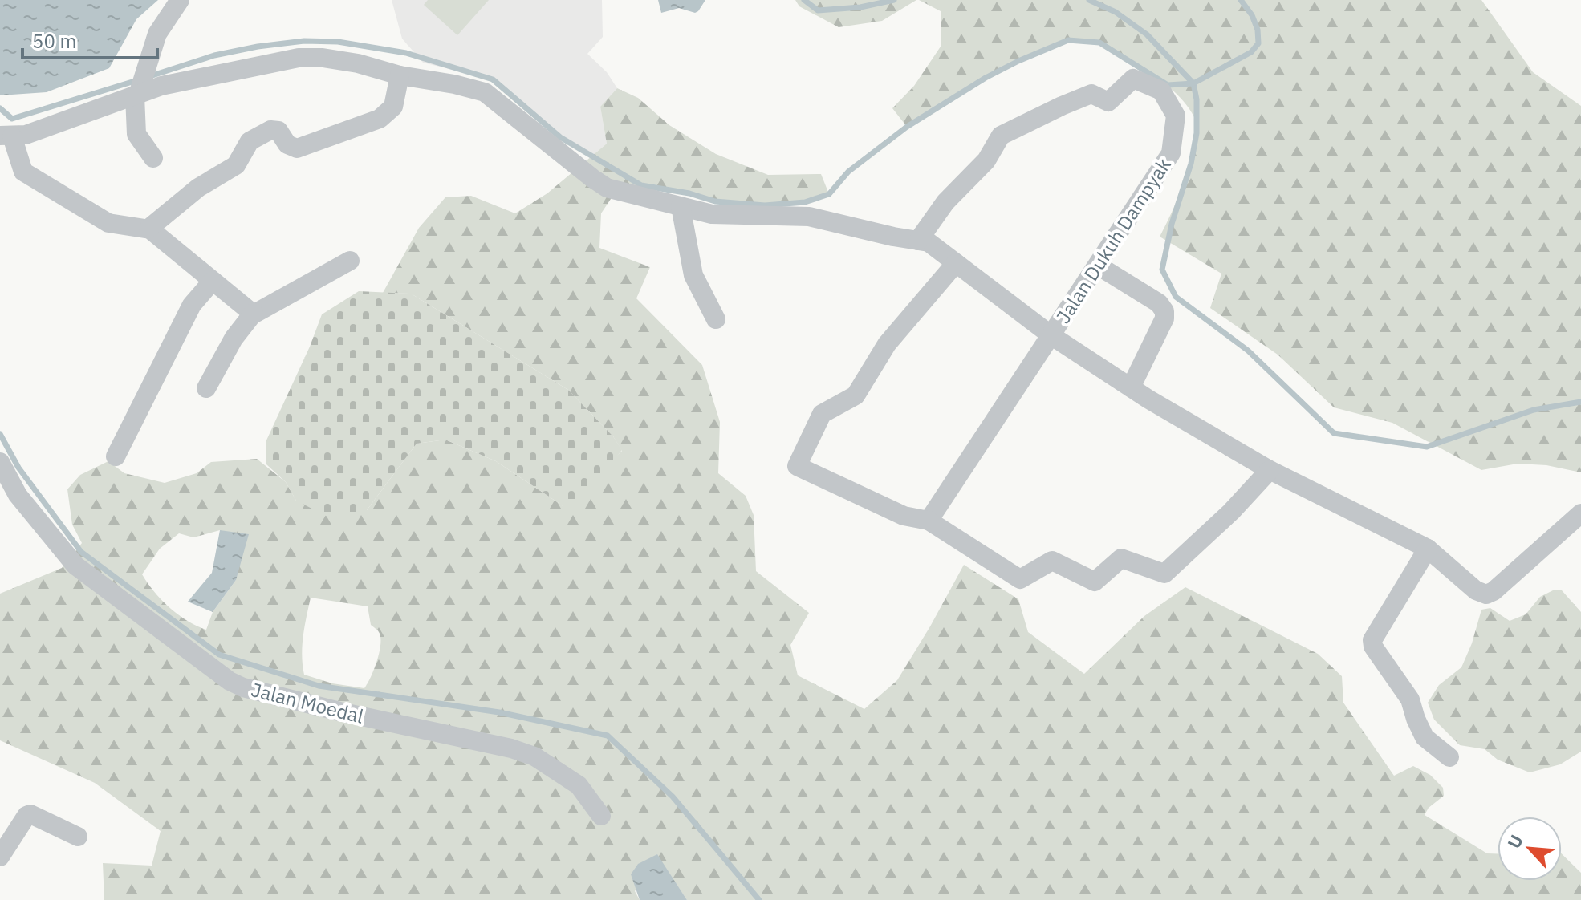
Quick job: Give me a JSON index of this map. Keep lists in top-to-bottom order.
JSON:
{
  "streets": {
    "street": ["Jalan Dukuh Dampyak", "Jalan Moedal"]
  },
  "scale_bar": "50 m",
  "north": "top left"
}
